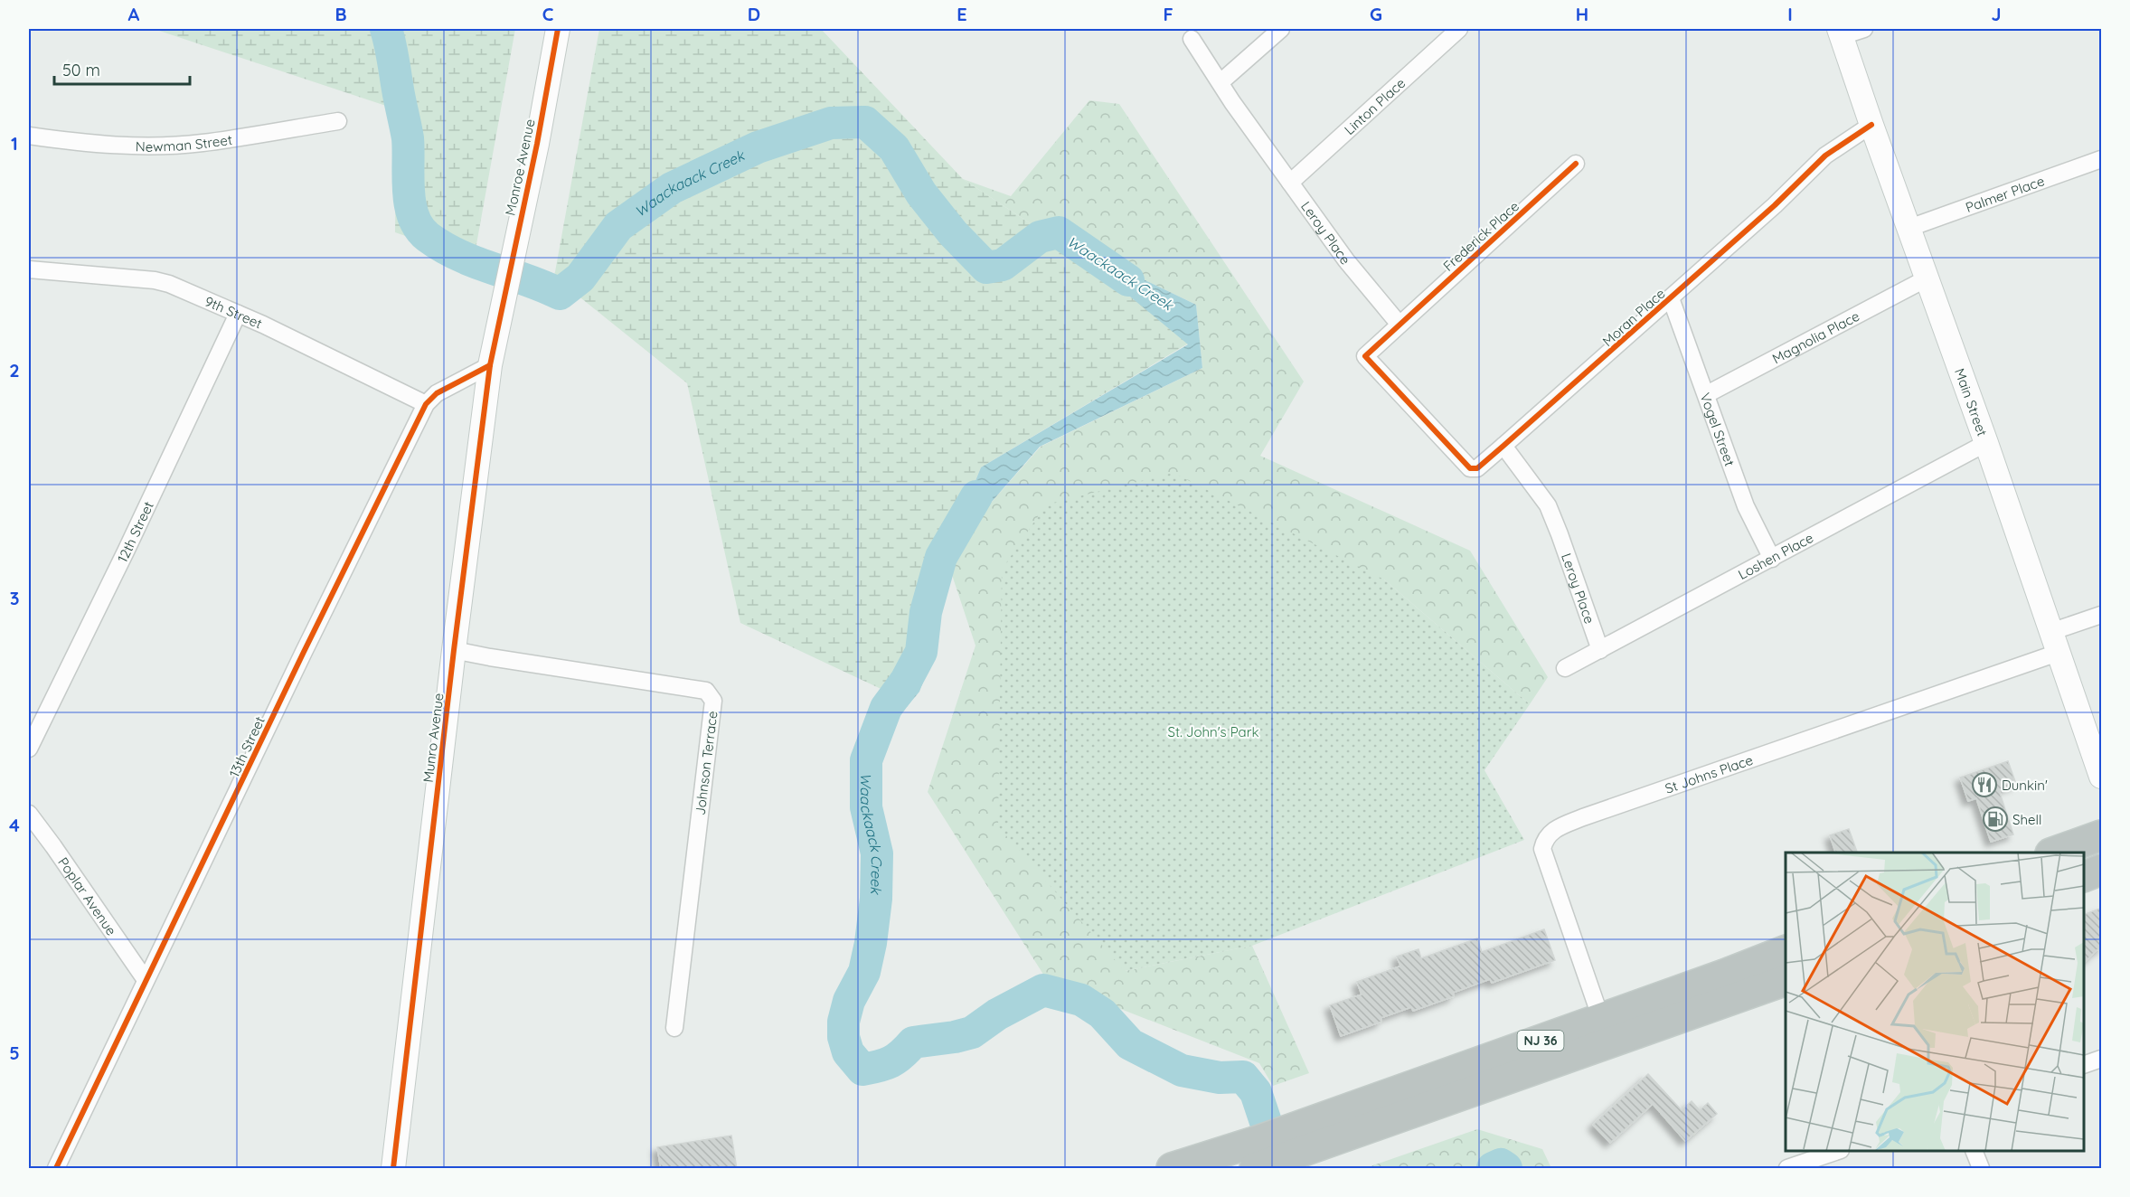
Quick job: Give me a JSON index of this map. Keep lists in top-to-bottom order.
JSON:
{
  "streets": {
    "highway": ["NJ 36"],
    "street": [
      "Linton Place",
      "Newman Street",
      "Monroe Avenue",
      "Palmer Place",
      "Leroy Place",
      "Frederick Place",
      "9th Street",
      "Moran Place",
      "Magnolia Place",
      "Main Street",
      "Vogel Street",
      "12th Street",
      "Loshen Place",
      "Munro Avenue",
      "13th Street",
      "Johnson Terrace",
      "St Johns Place",
      "Poplar Avenue"
    ]
  },
  "crossings": [
    ["Linton Place", "Leroy Place"],
    ["Monroe Avenue", "Munro Avenue"],
    ["Palmer Place", "Main Street"],
    ["Leroy Place", "Frederick Place"],
    ["Leroy Place", "Moran Place"],
    ["Leroy Place", "Loshen Place"],
    ["Frederick Place", "Moran Place"],
    ["9th Street", "12th Street"],
    ["9th Street", "13th Street"],
    ["Moran Place", "Main Street"],
    ["Moran Place", "Vogel Street"],
    ["Magnolia Place", "Main Street"],
    ["Magnolia Place", "Vogel Street"],
    ["Main Street", "Loshen Place"],
    ["Main Street", "St Johns Place"],
    ["Vogel Street", "Loshen Place"],
    ["Munro Avenue", "13th Street"],
    ["Munro Avenue", "Johnson Terrace"],
    ["13th Street", "Poplar Avenue"],
    ["St Johns Place", "NJ 36"]
  ],
  "water": ["Waackaack Creek"],
  "parks": ["St. John's Park"],
  "places": {
    "restaurant": ["Dunkin'"],
    "fuel station": ["Shell"]
  },
  "scale_bar": "50 m",
  "grid": {
    "columns": [
      "A",
      "B",
      "C",
      "D",
      "E",
      "F",
      "G",
      "H",
      "I",
      "J"
    ],
    "rows": [
      "1",
      "2",
      "3",
      "4",
      "5"
    ]
  }
}
